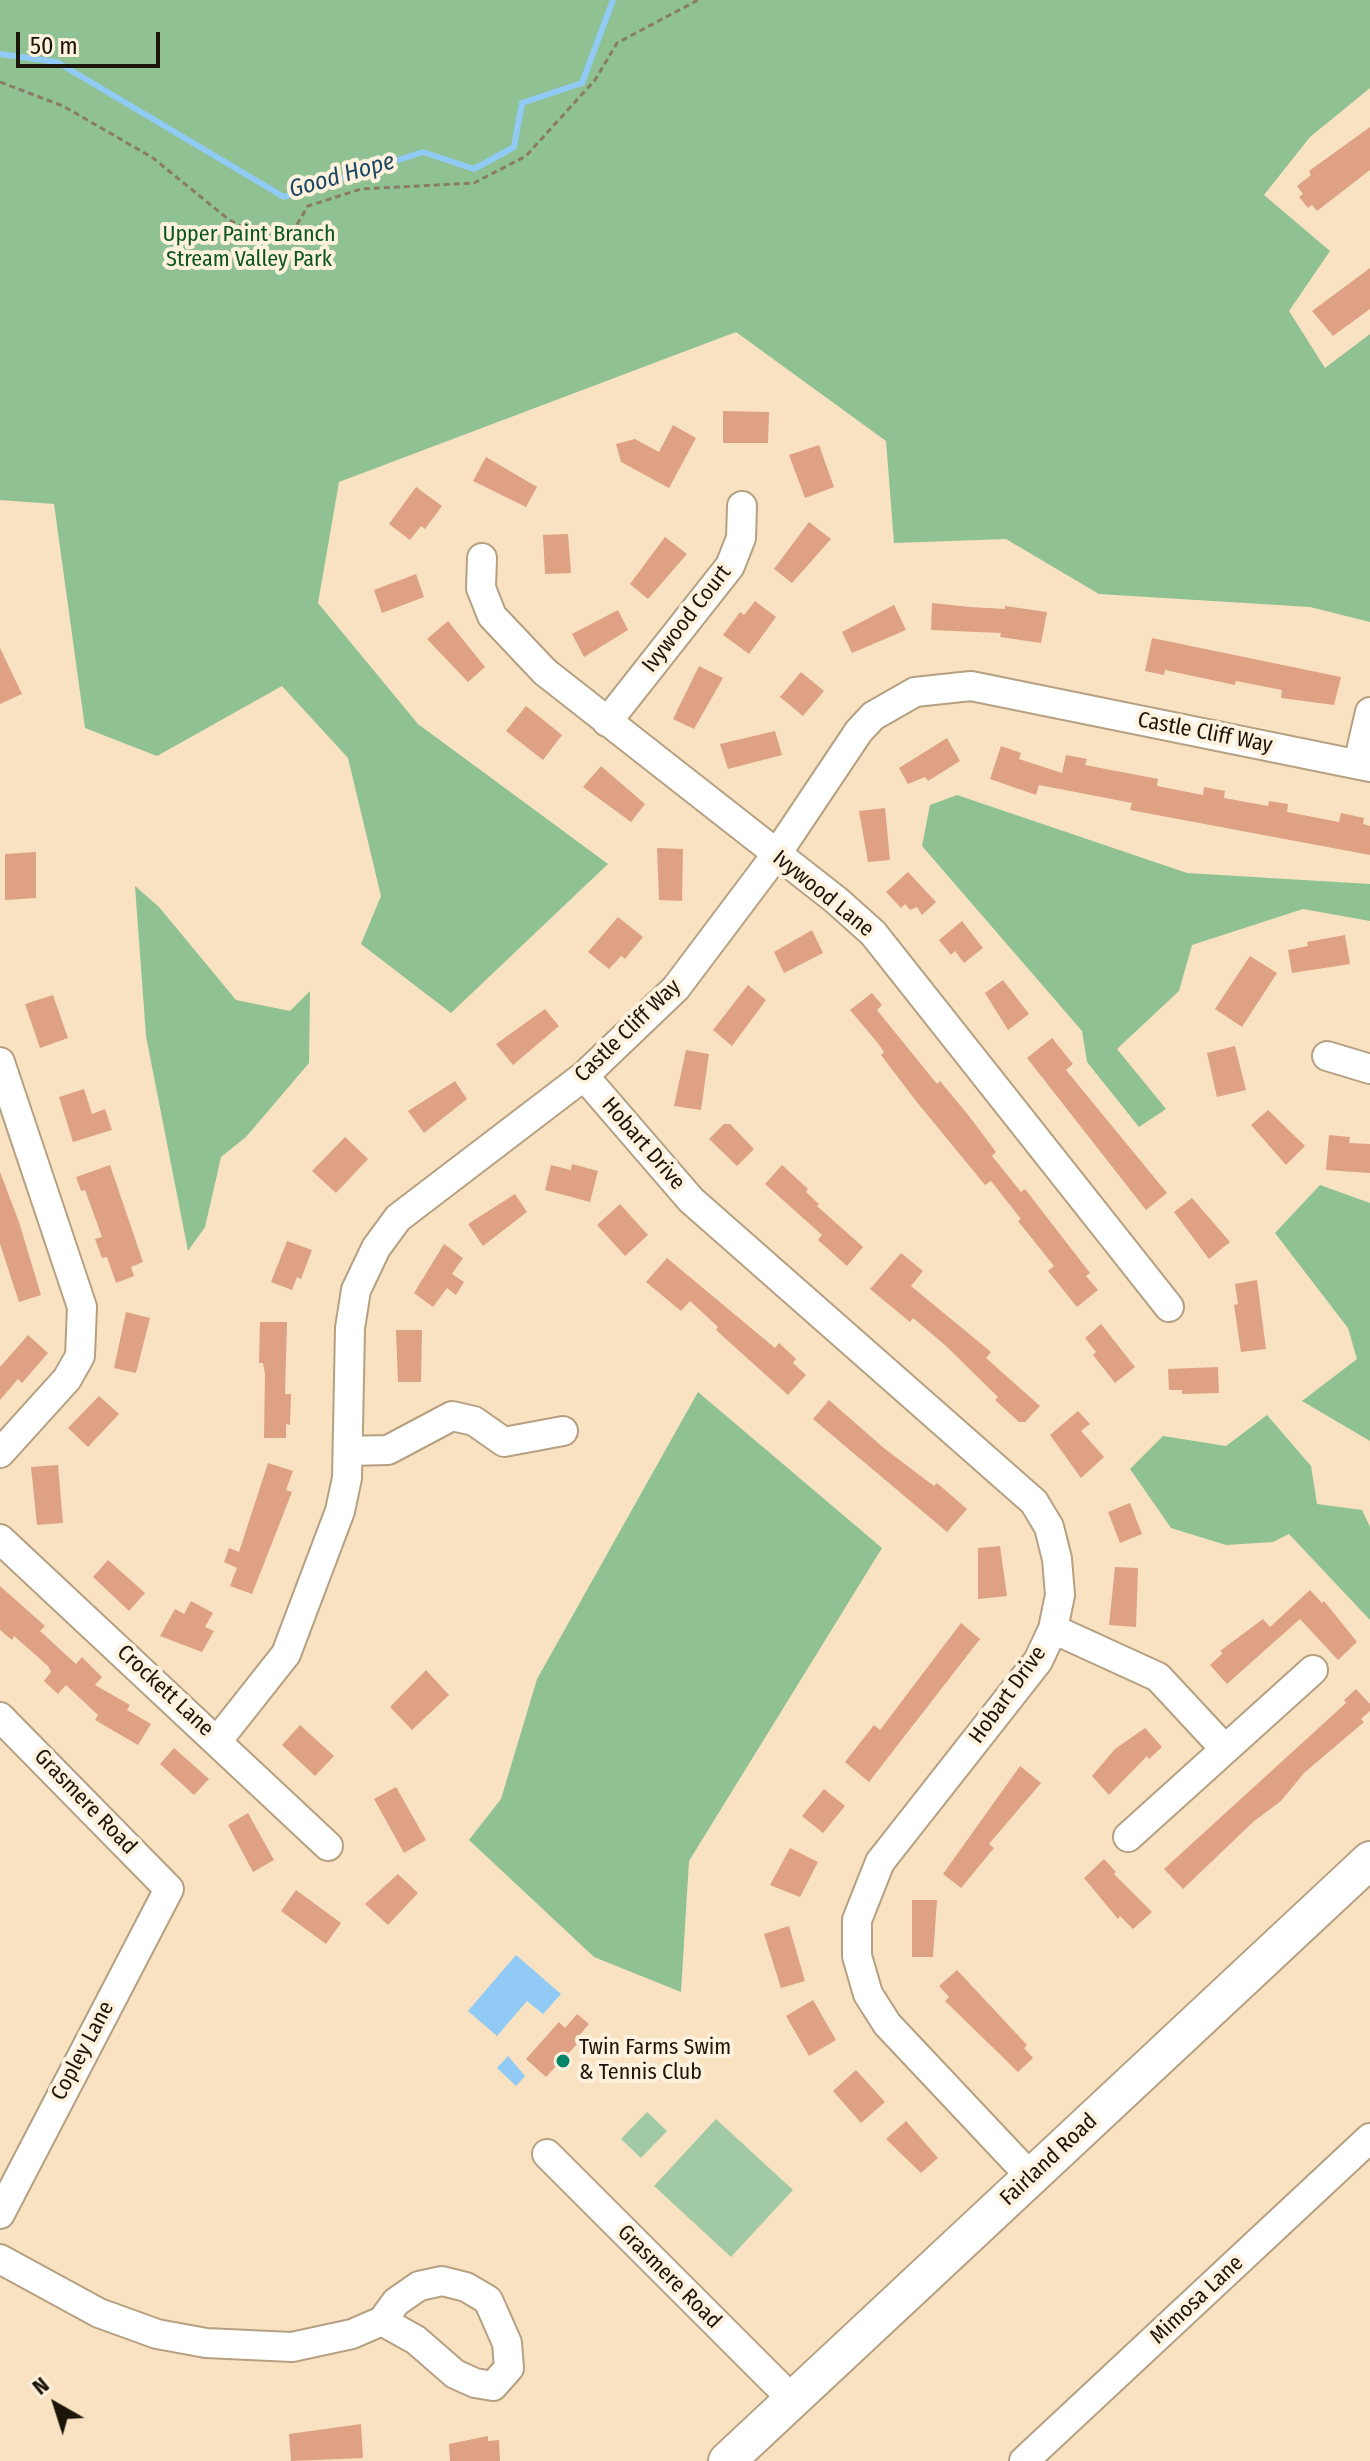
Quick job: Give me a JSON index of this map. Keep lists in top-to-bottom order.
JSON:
{
  "streets": {
    "main road": ["Fairland Road"],
    "street": [
      "Ivywood Court",
      "Castle Cliff Way",
      "Ivywood Lane",
      "Hobart Drive",
      "Crockett Lane",
      "Grasmere Road",
      "Copley Lane",
      "Mimosa Lane"
    ]
  },
  "crossings": [
    ["Ivywood Court", "Ivywood Lane"],
    ["Castle Cliff Way", "Ivywood Lane"],
    ["Castle Cliff Way", "Hobart Drive"],
    ["Castle Cliff Way", "Crockett Lane"],
    ["Hobart Drive", "Fairland Road"],
    ["Grasmere Road", "Copley Lane"],
    ["Grasmere Road", "Fairland Road"]
  ],
  "water": ["Good Hope"],
  "parks": ["Upper Paint Branch Stream Valley Park"],
  "places": ["Twin Farms Swim & Tennis Club"],
  "scale_bar": "50 m",
  "north": "top left"
}
